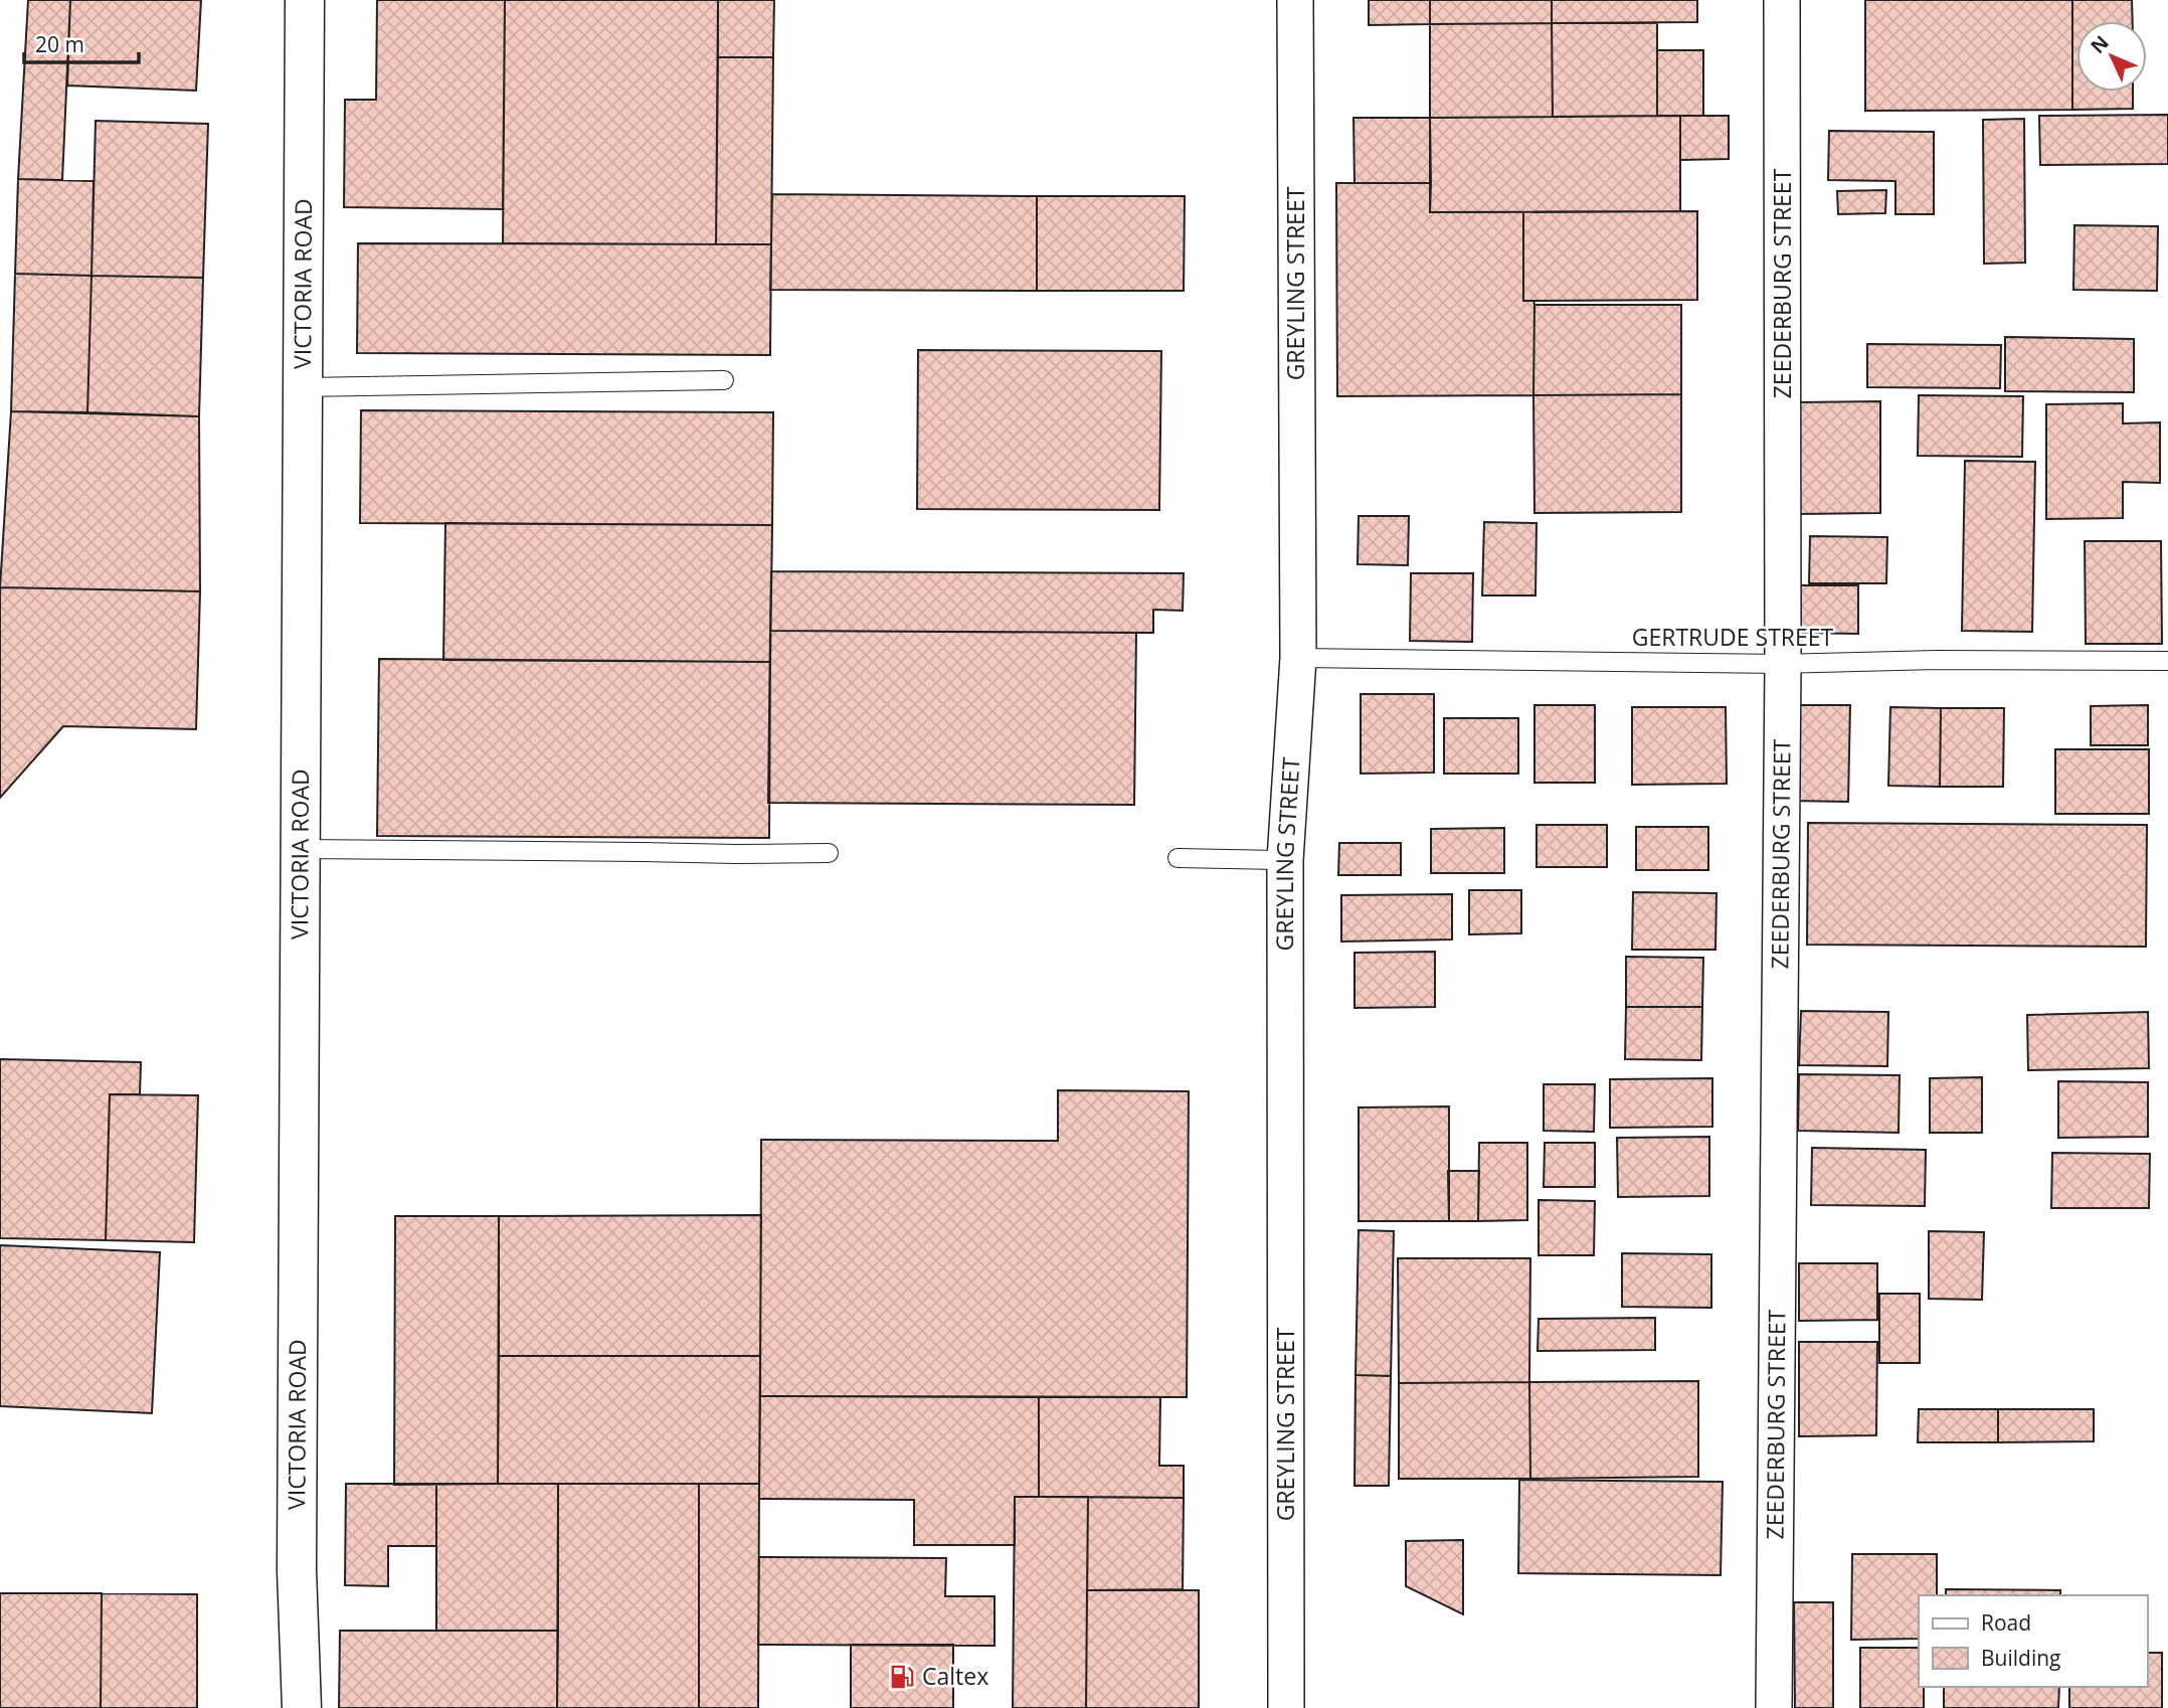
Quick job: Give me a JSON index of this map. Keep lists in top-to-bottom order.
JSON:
{
  "streets": {
    "street": ["VICTORIA ROAD", "GREYLING STREET", "ZEEDERBURG STREET"],
    "lane": ["GERTRUDE STREET"]
  },
  "crossings": [
    ["GREYLING STREET", "GERTRUDE STREET"],
    ["ZEEDERBURG STREET", "GERTRUDE STREET"]
  ],
  "places": {
    "fuel station": ["Caltex"]
  },
  "legend": ["Road", "Building"],
  "scale_bar": "20 m",
  "north": "top left"
}
